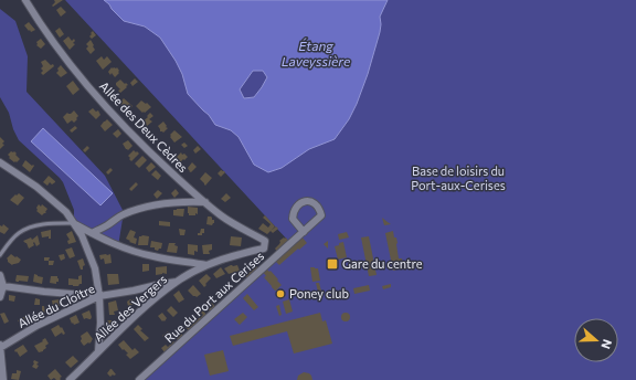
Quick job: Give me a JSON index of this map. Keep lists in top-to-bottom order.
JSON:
{
  "streets": {
    "street": [
      "Allée des Deux Cèdres",
      "Rue du Port aux Cerises",
      "Allée du Cloître",
      "Allée des Vergers"
    ]
  },
  "crossings": [
    ["Allée des Deux Cèdres", "Allée des Vergers"],
    ["Allée du Cloître", "Allée des Vergers"]
  ],
  "water": ["Étang Laveyssière"],
  "parks": ["Base de loisirs du Port-aux-Cerises"],
  "places": {
    "transit": ["Gare du centre"],
    "other": ["Poney club"]
  },
  "north": "right"
}
